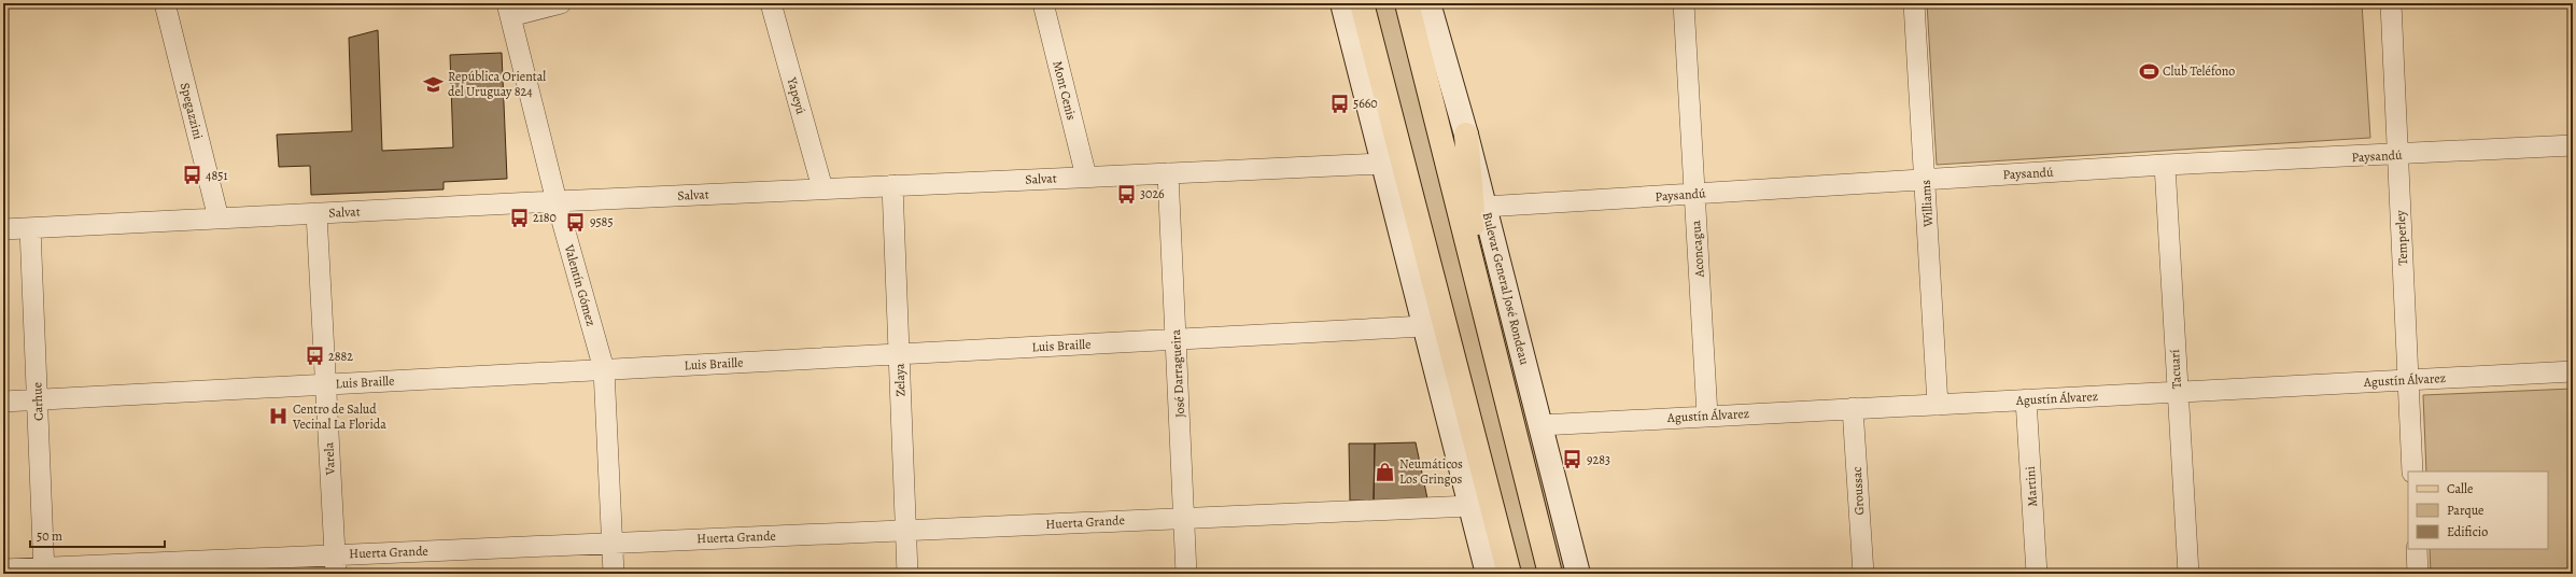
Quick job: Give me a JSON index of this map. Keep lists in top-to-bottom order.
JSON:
{
  "streets": {
    "main road": ["Bulevar General José Rondeau"],
    "street": [
      "Mont Cenis",
      "Yapeyú",
      "Spegazzini",
      "Paysandú",
      "Salvat",
      "Williams",
      "Temperley",
      "Aconcagua",
      "Valentín Gómez",
      "Luis Braille",
      "Tacuarí",
      "José Darragueira",
      "Zelaya",
      "Agustín Álvarez",
      "Carhue",
      "Varela",
      "Martini",
      "Groussac",
      "Huerta Grande"
    ]
  },
  "crossings": [
    ["Mont Cenis", "Salvat"],
    ["Yapeyú", "Salvat"],
    ["Spegazzini", "Salvat"],
    ["Paysandú", "Williams"],
    ["Paysandú", "Temperley"],
    ["Paysandú", "Aconcagua"],
    ["Paysandú", "Bulevar General José Rondeau"],
    ["Paysandú", "Tacuarí"],
    ["Salvat", "Valentín Gómez"],
    ["Salvat", "José Darragueira"],
    ["Salvat", "Zelaya"],
    ["Salvat", "Carhue"],
    ["Salvat", "Varela"],
    ["Williams", "Agustín Álvarez"],
    ["Temperley", "Agustín Álvarez"],
    ["Aconcagua", "Agustín Álvarez"],
    ["Valentín Gómez", "Luis Braille"],
    ["Valentín Gómez", "Huerta Grande"],
    ["Bulevar General José Rondeau", "Agustín Álvarez"],
    ["Luis Braille", "José Darragueira"],
    ["Luis Braille", "Zelaya"],
    ["Luis Braille", "Carhue"],
    ["Luis Braille", "Varela"],
    ["Tacuarí", "Agustín Álvarez"],
    ["José Darragueira", "Huerta Grande"],
    ["Zelaya", "Huerta Grande"],
    ["Agustín Álvarez", "Martini"],
    ["Agustín Álvarez", "Groussac"],
    ["Carhue", "Huerta Grande"],
    ["Varela", "Huerta Grande"]
  ],
  "places": {
    "sports": ["Club Teléfono"],
    "school or university": ["República Oriental del Uruguay 824"],
    "bus stop": [
      "5660",
      "4851",
      "3026",
      "2180",
      "9585",
      "2882",
      "9283"
    ],
    "hospital": ["Centro de Salud Vecinal La Florida"],
    "shop": ["Neumáticos Los Gringos"]
  },
  "legend": ["Calle", "Parque", "Edificio"],
  "scale_bar": "50 m"
}
